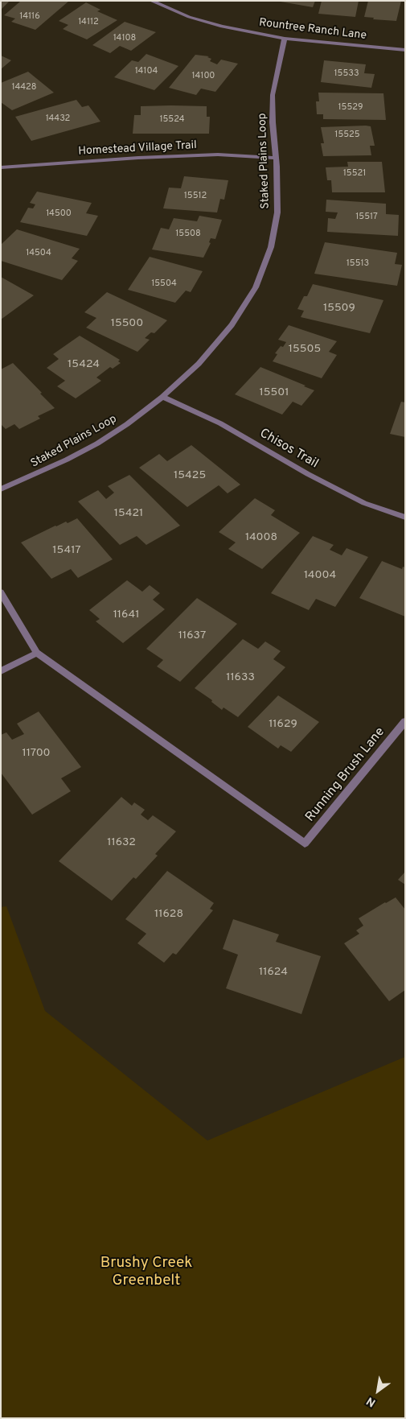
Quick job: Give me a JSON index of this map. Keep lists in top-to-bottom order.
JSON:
{
  "streets": {
    "street": [
      "Rountree Ranch Lane",
      "Homestead Village Trail",
      "Staked Plains Loop",
      "Chisos Trail",
      "Running Brush Lane"
    ]
  },
  "crossings": [
    ["Rountree Ranch Lane", "Staked Plains Loop"],
    ["Homestead Village Trail", "Staked Plains Loop"],
    ["Staked Plains Loop", "Chisos Trail"]
  ],
  "parks": ["Brushy Creek Greenbelt"],
  "house_numbers": [
    "14116",
    "14112",
    "14108",
    "14104",
    "15533",
    "14100",
    "14428",
    "15529",
    "14432",
    "15524",
    "15525",
    "15521",
    "15512",
    "14500",
    "15517",
    "15508",
    "14504",
    "15513",
    "15504",
    "15509",
    "15500",
    "15505",
    "15424",
    "15501",
    "15425",
    "15421",
    "14008",
    "15417",
    "14004",
    "11641",
    "11637",
    "11633",
    "11629",
    "11700",
    "11632",
    "11628",
    "11624"
  ],
  "north": "bottom left"
}
